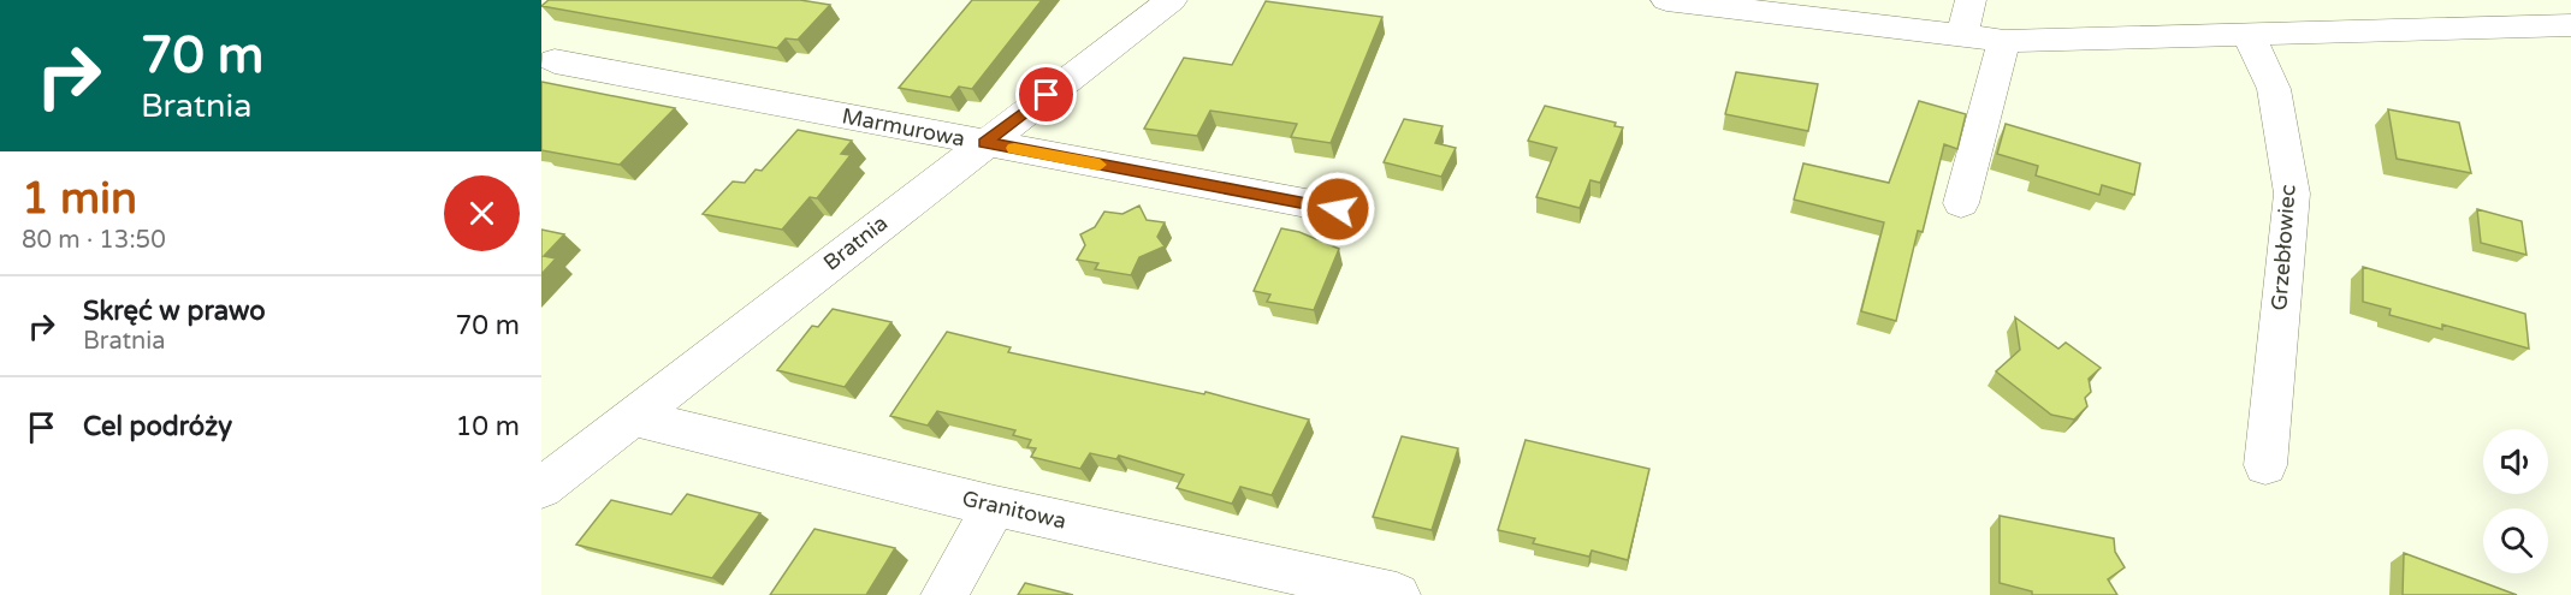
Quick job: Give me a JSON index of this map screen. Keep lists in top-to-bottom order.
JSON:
{
  "streets": {
    "street": [
      "Marmurowa",
      "Bratnia",
      "Grzebłowiec",
      "Granitowa"
    ]
  },
  "crossings": [
    ["Marmurowa", "Bratnia"],
    ["Bratnia", "Granitowa"]
  ],
  "page": {
    "turn": ["70 m", "Bratnia"],
    "heading": ["1 min", "80 m · 13:50"],
    "list": [
      {
        "name": "Skręć w prawo",
        "note": "Bratnia",
        "value": "70 m"
      },
      {
        "name": "Cel podróży",
        "value": "10 m"
      }
    ]
  }
}
